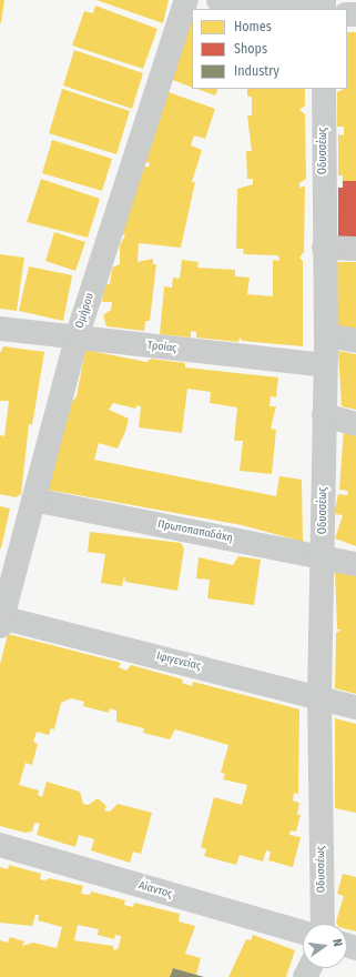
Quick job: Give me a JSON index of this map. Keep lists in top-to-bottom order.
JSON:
{
  "streets": {
    "street": [
      "Οδυσσέως",
      "Ομήρου",
      "Τροίας",
      "Πρωτοπαπαδάκη",
      "Ιφιγενείας",
      "Αίαντος"
    ]
  },
  "crossings": [
    ["Οδυσσέως", "Τροίας"],
    ["Οδυσσέως", "Πρωτοπαπαδάκη"],
    ["Οδυσσέως", "Ιφιγενείας"],
    ["Ομήρου", "Τροίας"],
    ["Ομήρου", "Πρωτοπαπαδάκη"],
    ["Ομήρου", "Ιφιγενείας"]
  ],
  "legend": ["Homes", "Shops", "Industry"],
  "north": "right"
}
